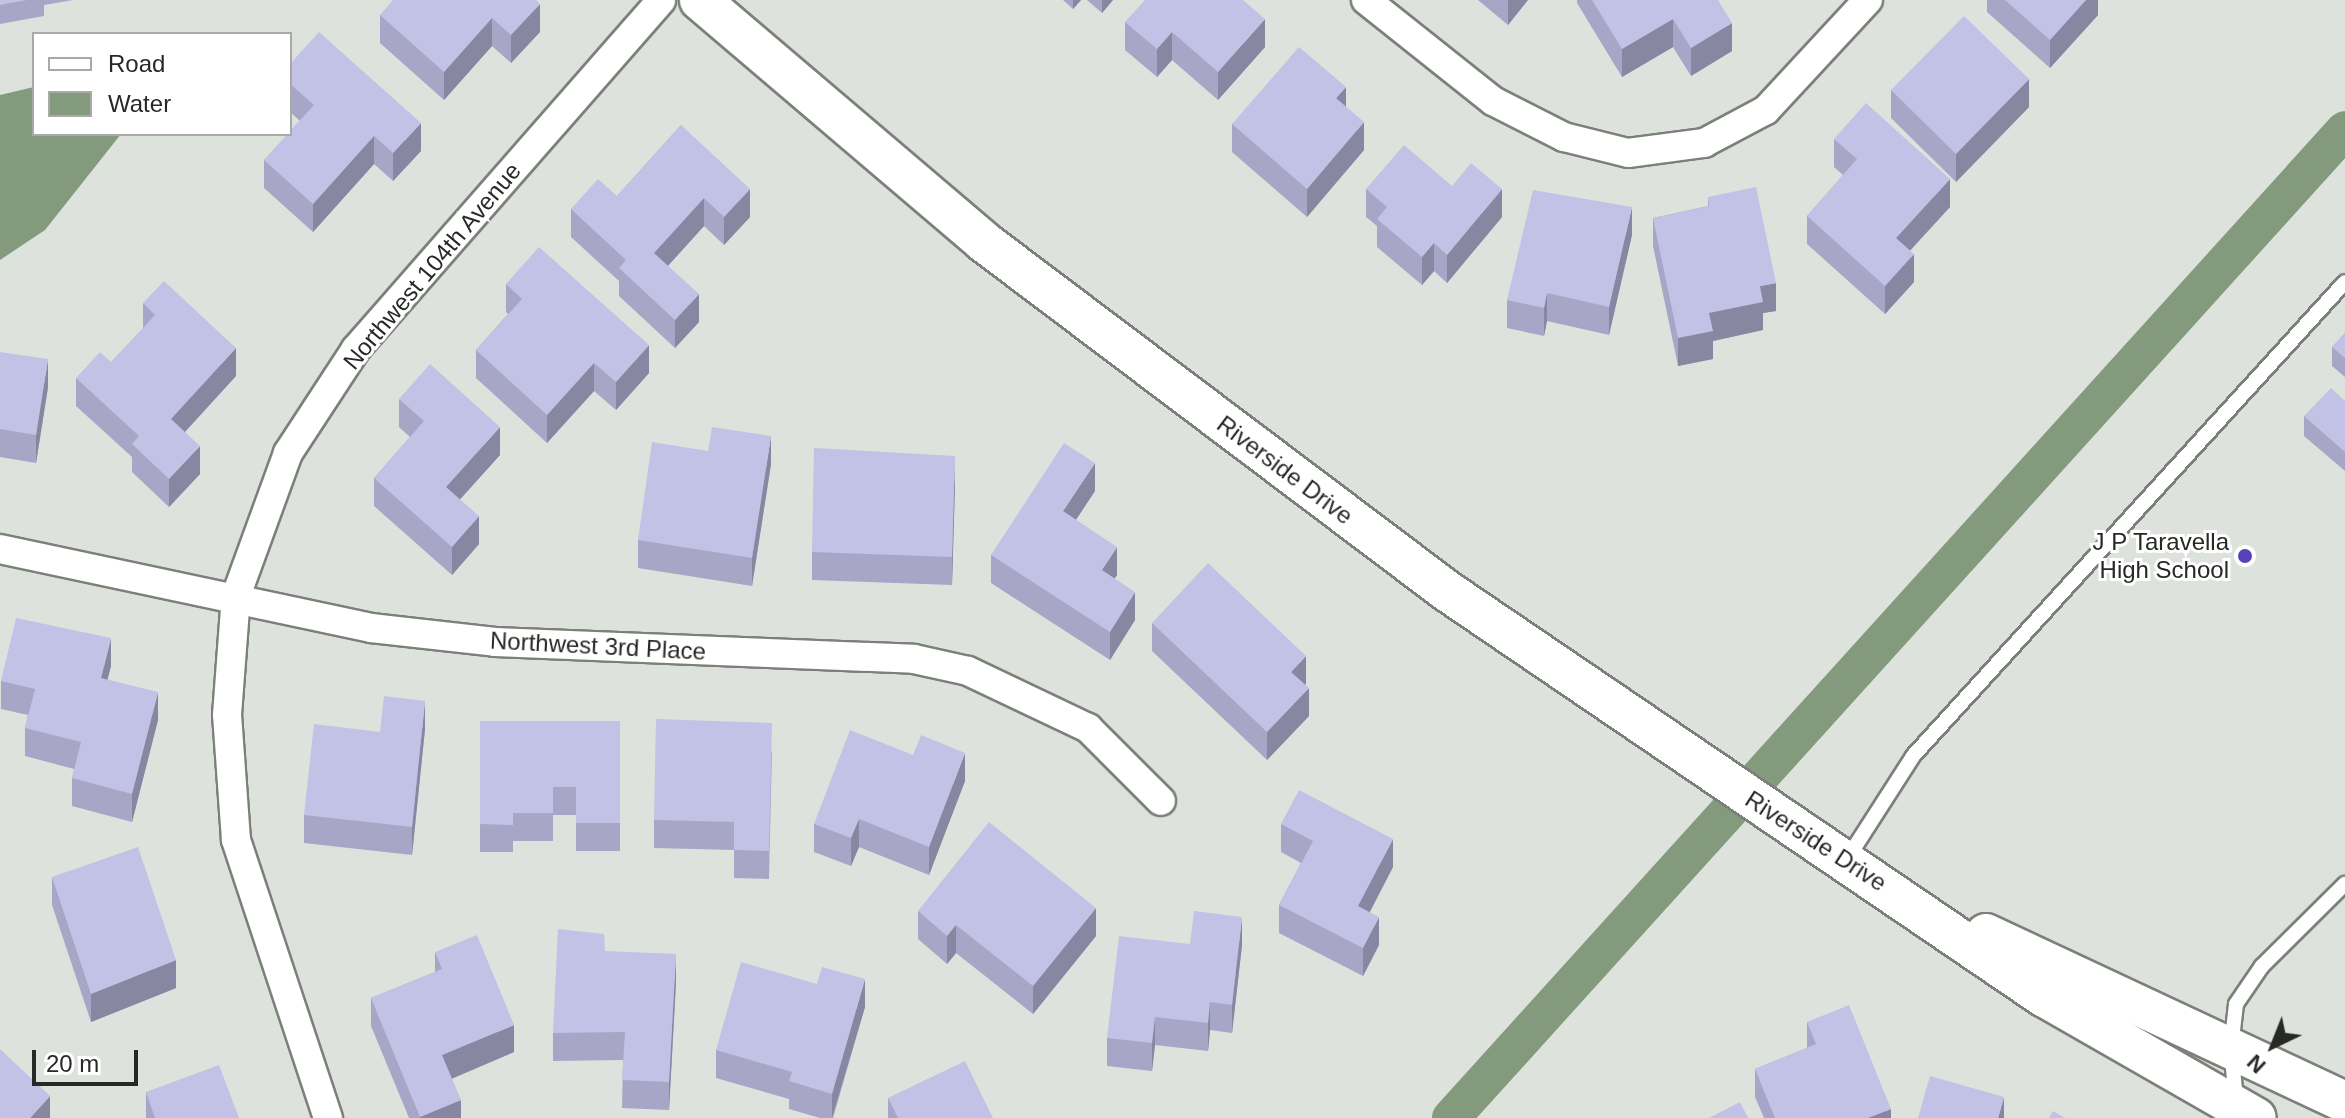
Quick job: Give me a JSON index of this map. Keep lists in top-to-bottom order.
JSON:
{
  "streets": {
    "street": ["Northwest 104th Avenue", "Riverside Drive", "Northwest 3rd Place"]
  },
  "crossings": [
    ["Northwest 104th Avenue", "Northwest 3rd Place"]
  ],
  "places": ["J P Taravella High School"],
  "legend": ["Road", "Water"],
  "scale_bar": "20 m",
  "north": "bottom left"
}
